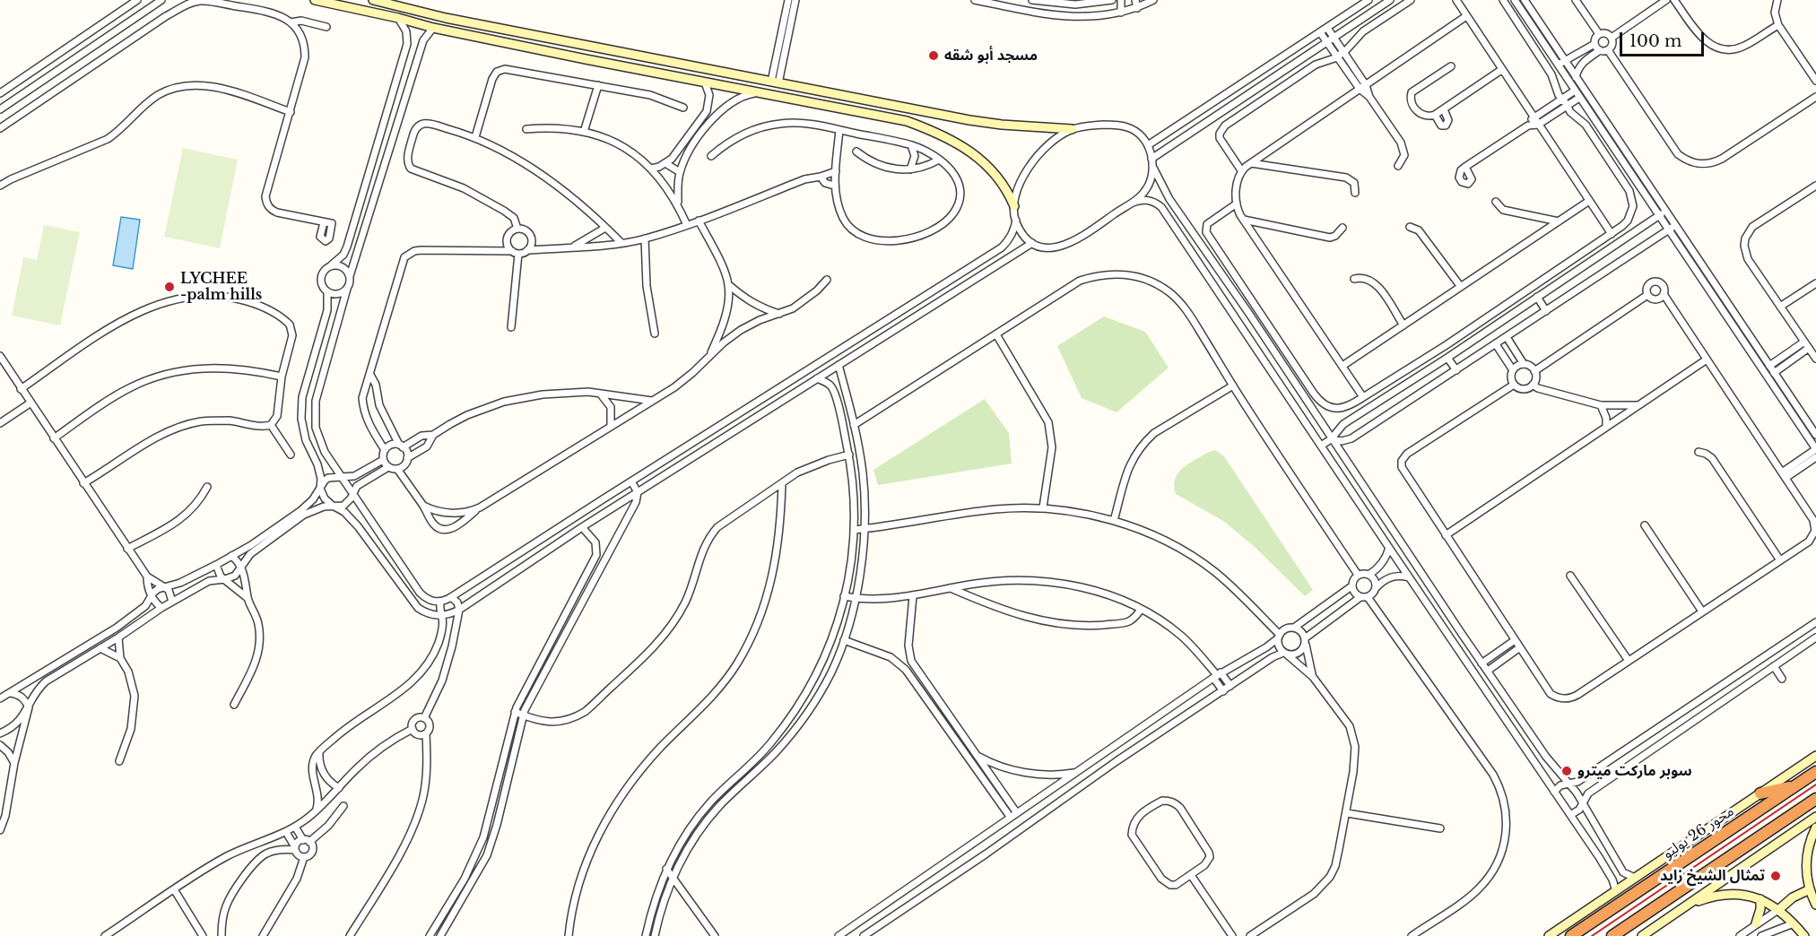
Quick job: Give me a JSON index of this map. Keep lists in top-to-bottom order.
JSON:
{
  "streets": {
    "highway": ["محور 26 يوليو"]
  },
  "places": [
    "مسجد أبو شقه",
    "LYCHEE -palm hills",
    "سوبر ماركت ميترو",
    "تمثال الشيخ زايد"
  ],
  "scale_bar": "100 m"
}
